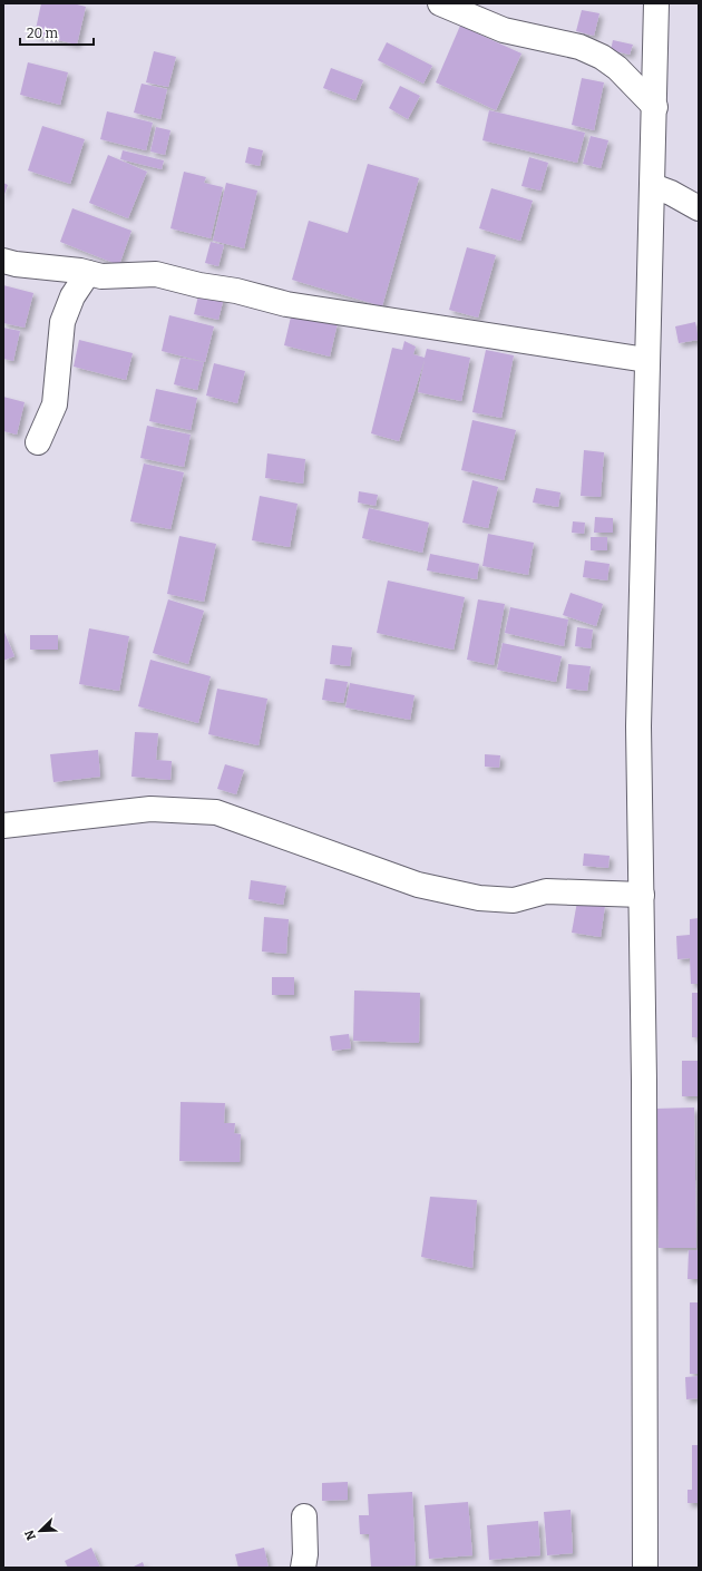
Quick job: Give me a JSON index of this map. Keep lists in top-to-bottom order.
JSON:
{
  "scale_bar": "20 m",
  "north": "bottom left"
}
